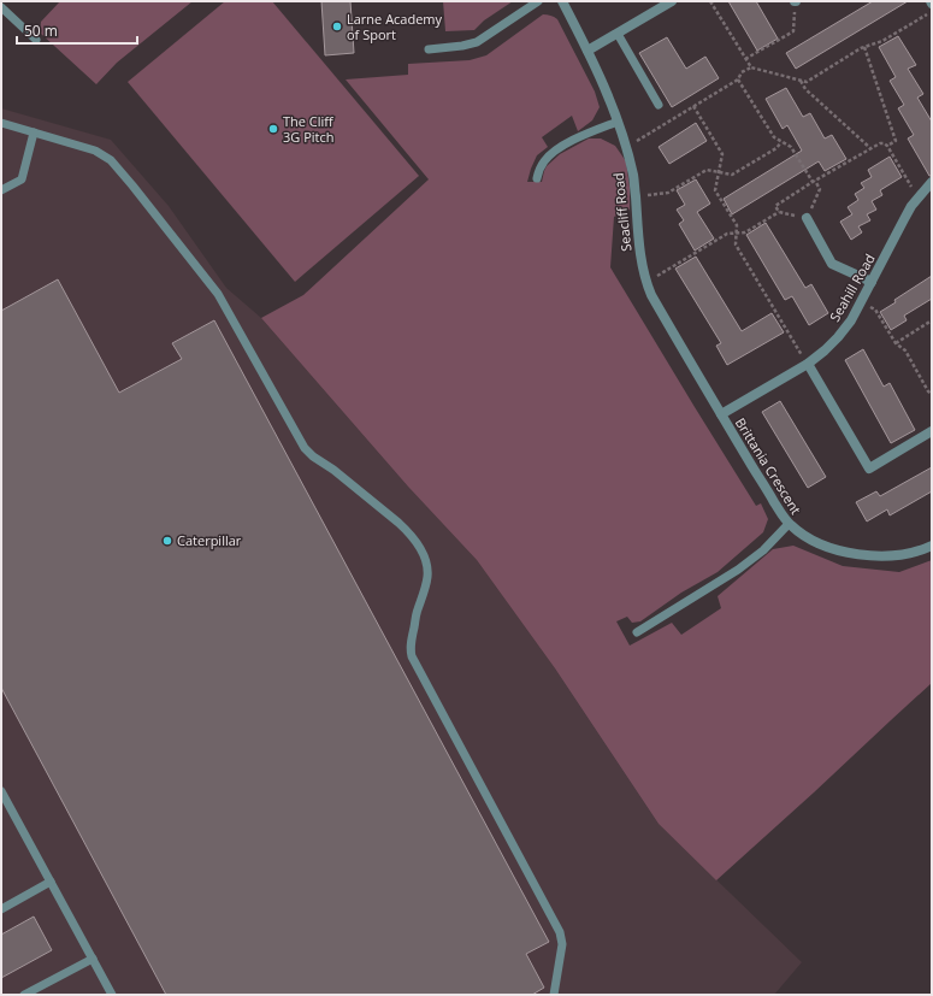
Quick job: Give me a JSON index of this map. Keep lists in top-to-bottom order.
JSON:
{
  "streets": {
    "street": ["Seacliff Road", "Seahill Road", "Brittania Crescent"]
  },
  "crossings": [
    ["Seacliff Road", "Seahill Road"],
    ["Seacliff Road", "Brittania Crescent"],
    ["Seahill Road", "Brittania Crescent"]
  ],
  "places": ["Larne Academy of Sport", "The Cliff 3G Pitch", "Caterpillar"],
  "scale_bar": "50 m"
}
